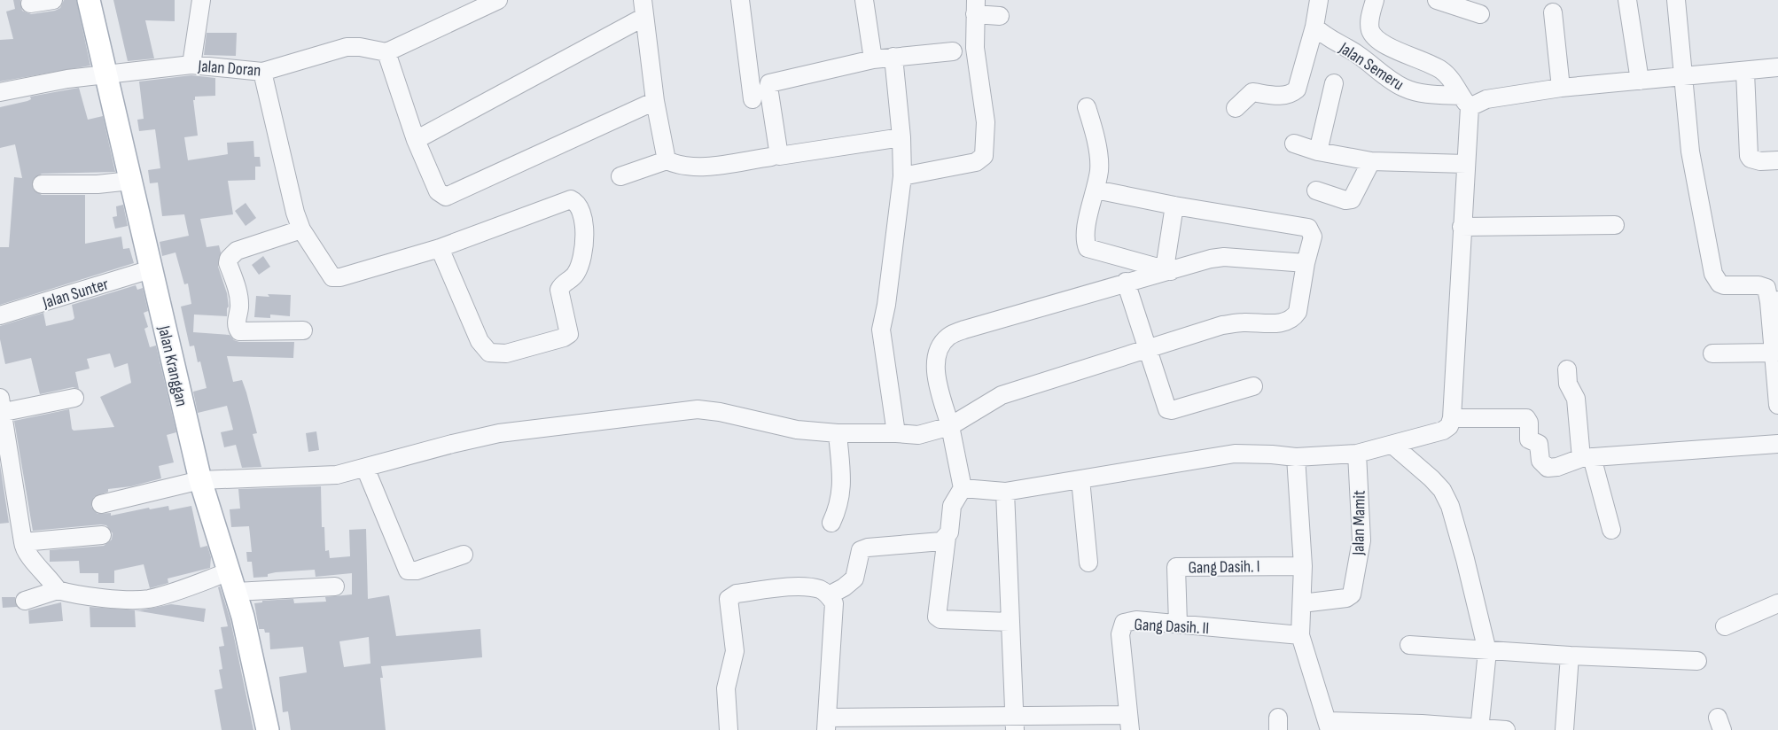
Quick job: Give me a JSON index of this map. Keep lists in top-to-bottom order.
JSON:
{
  "streets": {
    "main road": ["Jalan Kranggan"],
    "street": [
      "Jalan Semeru",
      "Jalan Doran",
      "Jalan Sunter",
      "Jalan Mamit",
      "Gang Dasih. I",
      "Gang Dasih. II"
    ]
  },
  "crossings": [
    ["Jalan Doran", "Jalan Kranggan"],
    ["Jalan Sunter", "Jalan Kranggan"],
    ["Gang Dasih. I", "Gang Dasih. II"]
  ]
}
